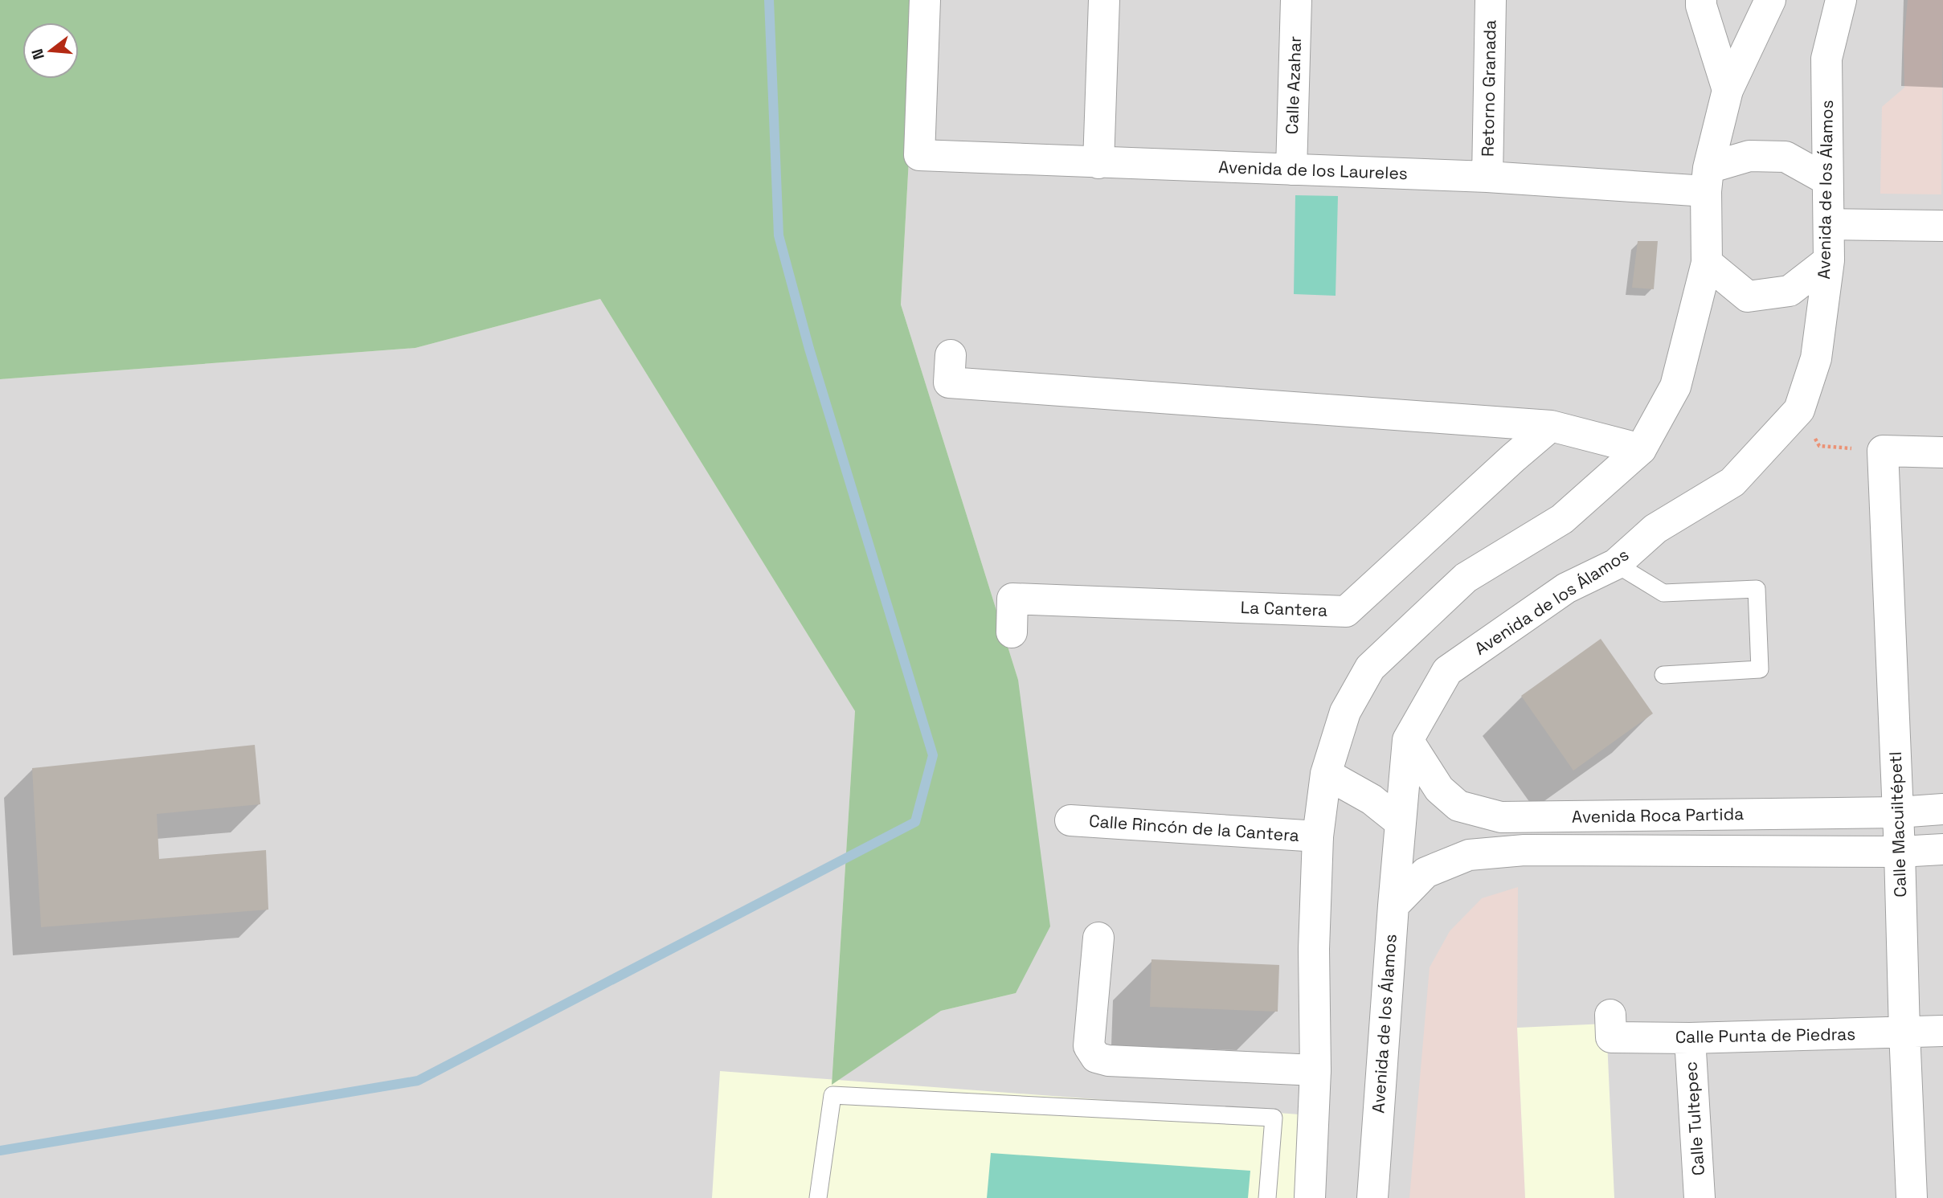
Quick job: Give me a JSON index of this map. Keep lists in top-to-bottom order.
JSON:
{
  "streets": {
    "street": [
      "Calle Azahar",
      "Retorno Granada",
      "Avenida de los Laureles",
      "Avenida de los Álamos",
      "La Cantera",
      "Avenida Roca Partida",
      "Calle Macuiltépetl",
      "Calle Rincón de la Cantera",
      "Calle Punta de Piedras",
      "Calle Tultepec"
    ]
  },
  "crossings": [
    ["Calle Azahar", "Avenida de los Laureles"],
    ["Retorno Granada", "Avenida de los Laureles"],
    ["Avenida de los Laureles", "Avenida de los Álamos"],
    ["Avenida de los Álamos", "Avenida Roca Partida"],
    ["Avenida Roca Partida", "Calle Macuiltépetl"],
    ["Calle Macuiltépetl", "Calle Punta de Piedras"],
    ["Calle Punta de Piedras", "Calle Tultepec"]
  ],
  "north": "left"
}
